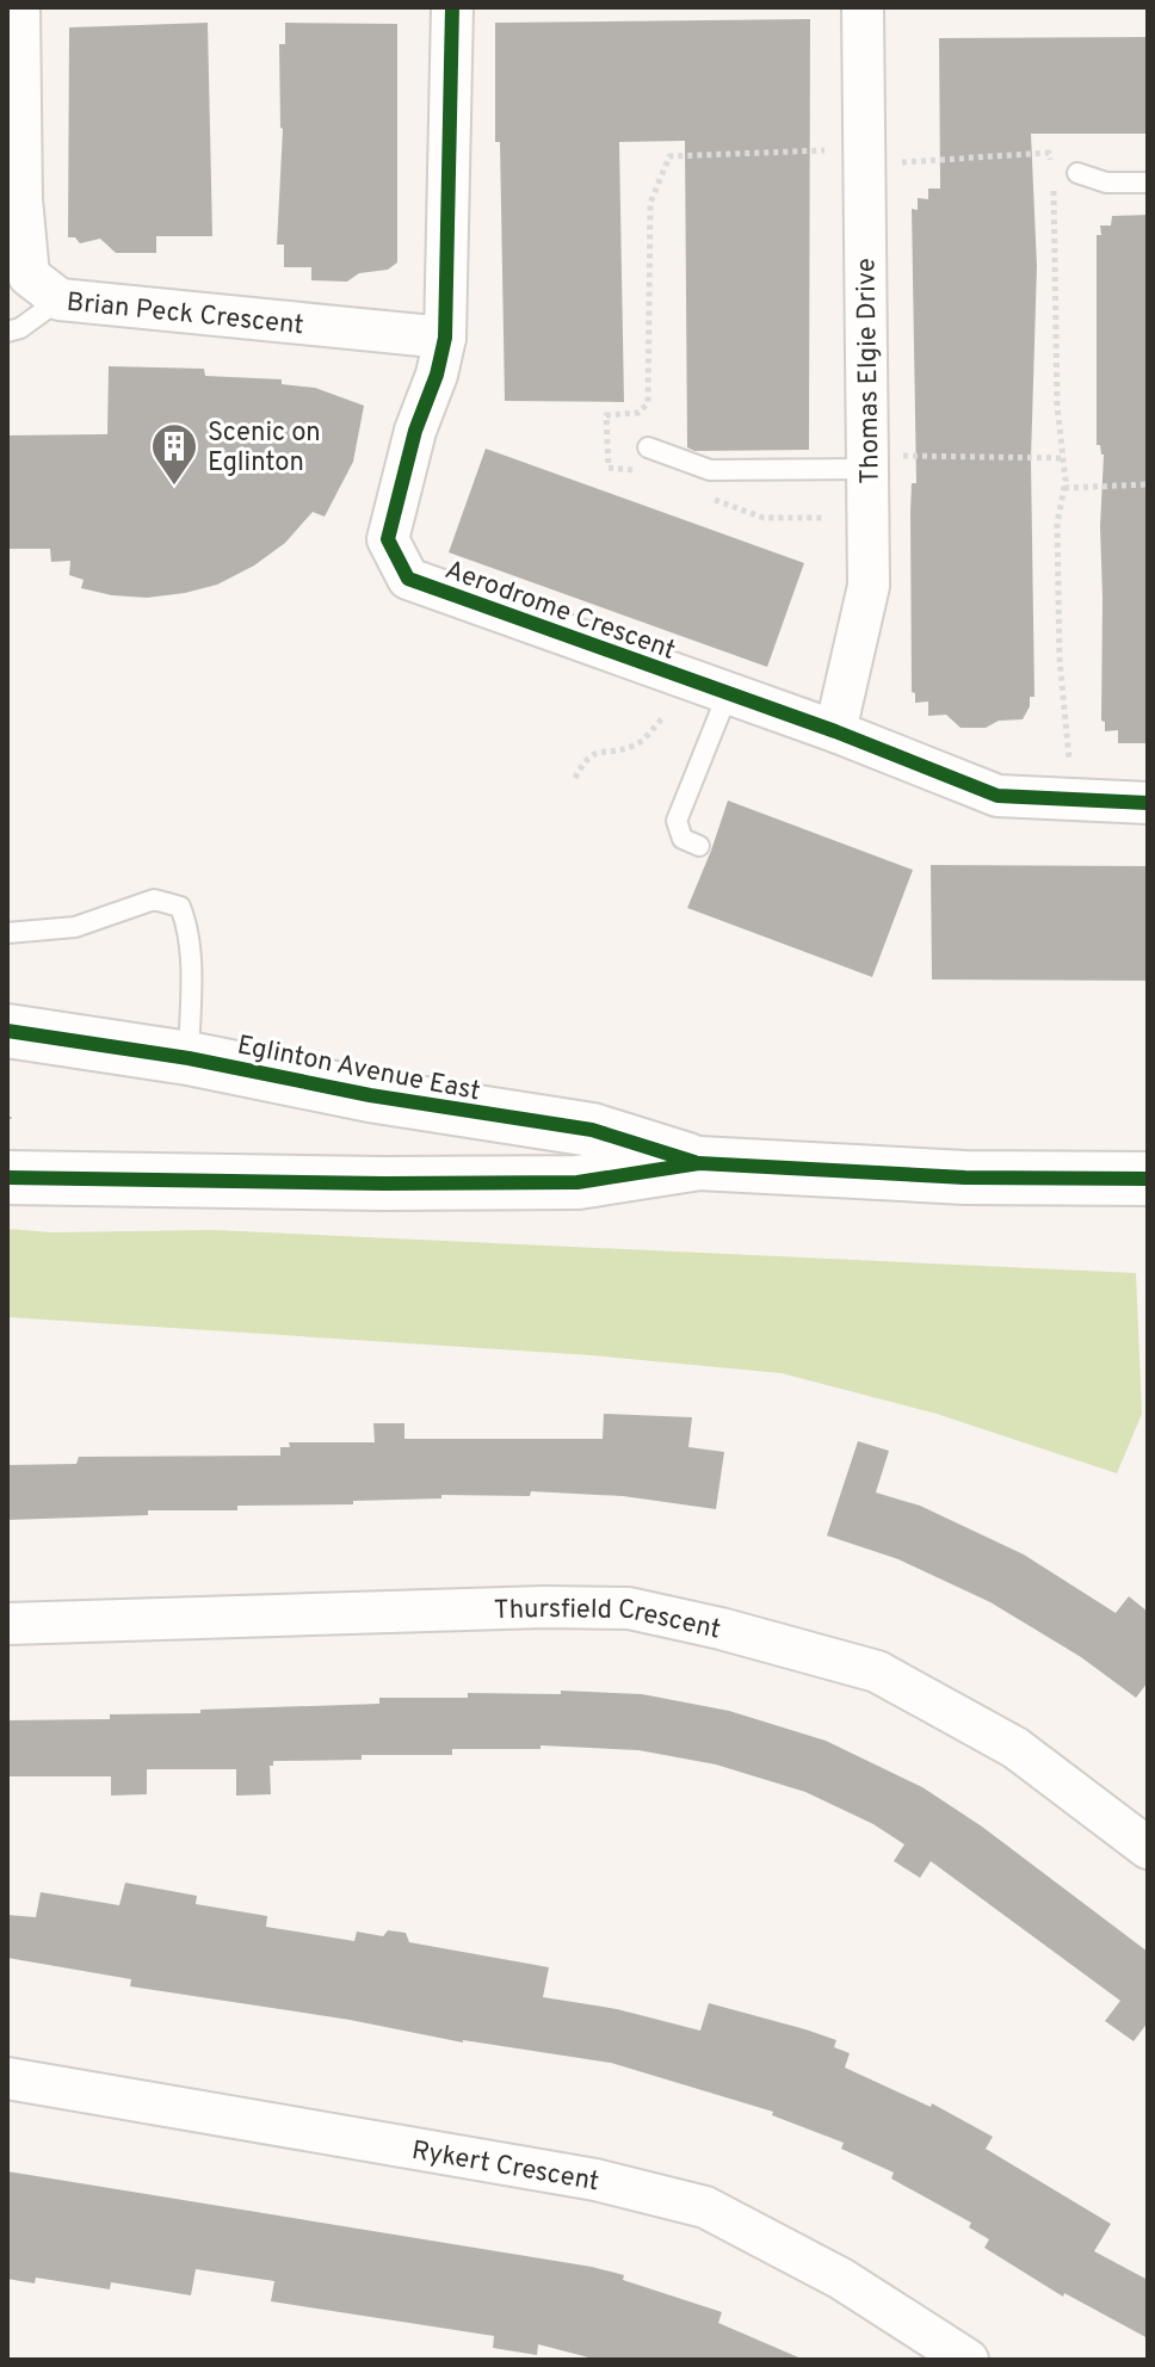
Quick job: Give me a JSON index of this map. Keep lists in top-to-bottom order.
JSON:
{
  "streets": {
    "main road": ["Eglinton Avenue East"],
    "street": [
      "Brian Peck Crescent",
      "Thomas Elgie Drive",
      "Aerodrome Crescent",
      "Thursfield Crescent",
      "Rykert Crescent"
    ]
  },
  "crossings": [
    ["Brian Peck Crescent", "Aerodrome Crescent"],
    ["Thomas Elgie Drive", "Aerodrome Crescent"]
  ],
  "places": {
    "building": ["Scenic on Eglinton"]
  }
}
